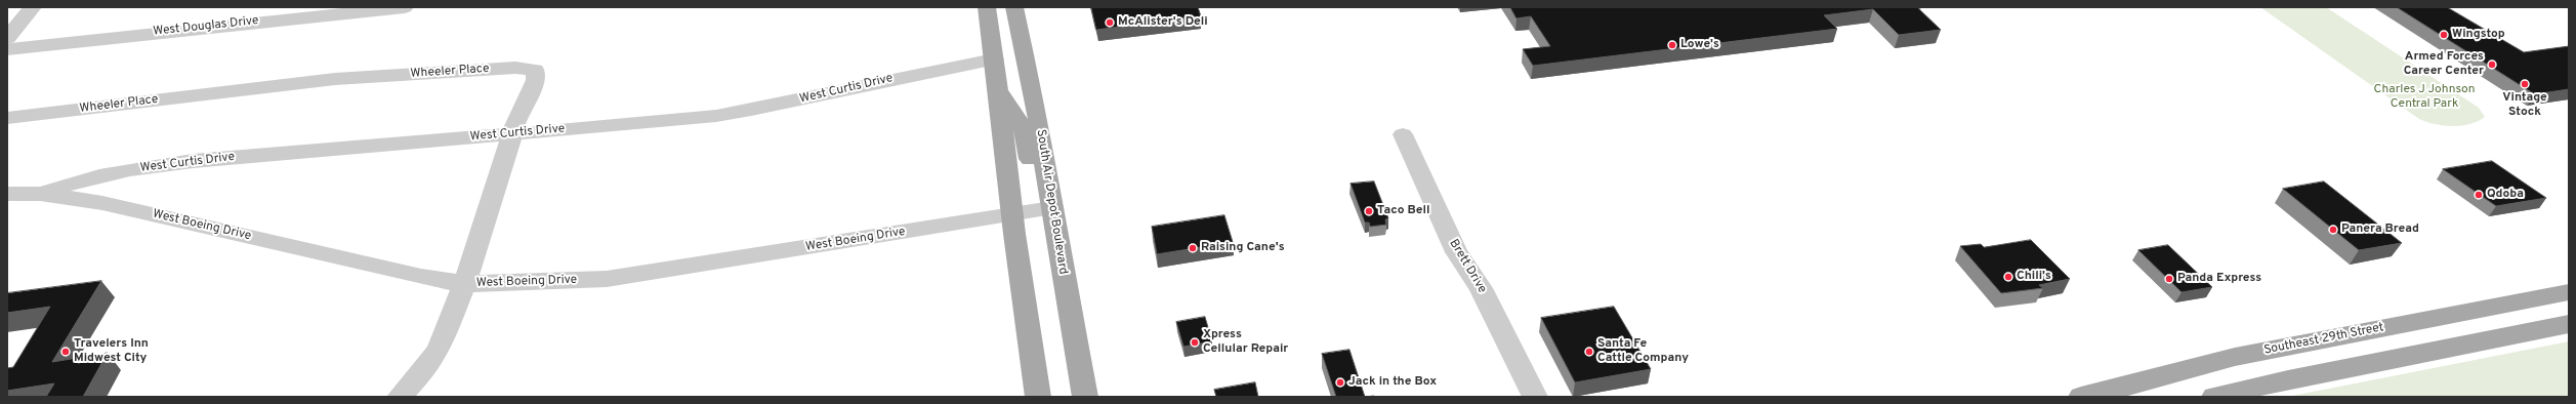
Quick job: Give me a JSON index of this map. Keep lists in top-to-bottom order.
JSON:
{
  "streets": {
    "main road": ["South Air Depot Boulevard", "Southeast 29th Street"],
    "street": [
      "West Douglas Drive",
      "Wheeler Place",
      "West Curtis Drive",
      "West Boeing Drive",
      "Brett Drive"
    ]
  },
  "crossings": [
    ["Wheeler Place", "West Curtis Drive"],
    ["Wheeler Place", "West Boeing Drive"],
    ["West Curtis Drive", "West Boeing Drive"],
    ["South Air Depot Boulevard", "West Boeing Drive"]
  ],
  "parks": ["Charles J Johnson Central Park"],
  "places": [
    "McAlister's Deli",
    "Wingstop",
    "Lowe's",
    "Armed Forces Career Center",
    "Vintage Stock",
    "Qdoba",
    "Taco Bell",
    "Panera Bread",
    "Raising Cane's",
    "Chili's",
    "Panda Express",
    "Xpress Cellular Repair",
    "Travelers Inn Midwest City",
    "Santa Fe Cattle Company",
    "Jack in the Box"
  ]
}
